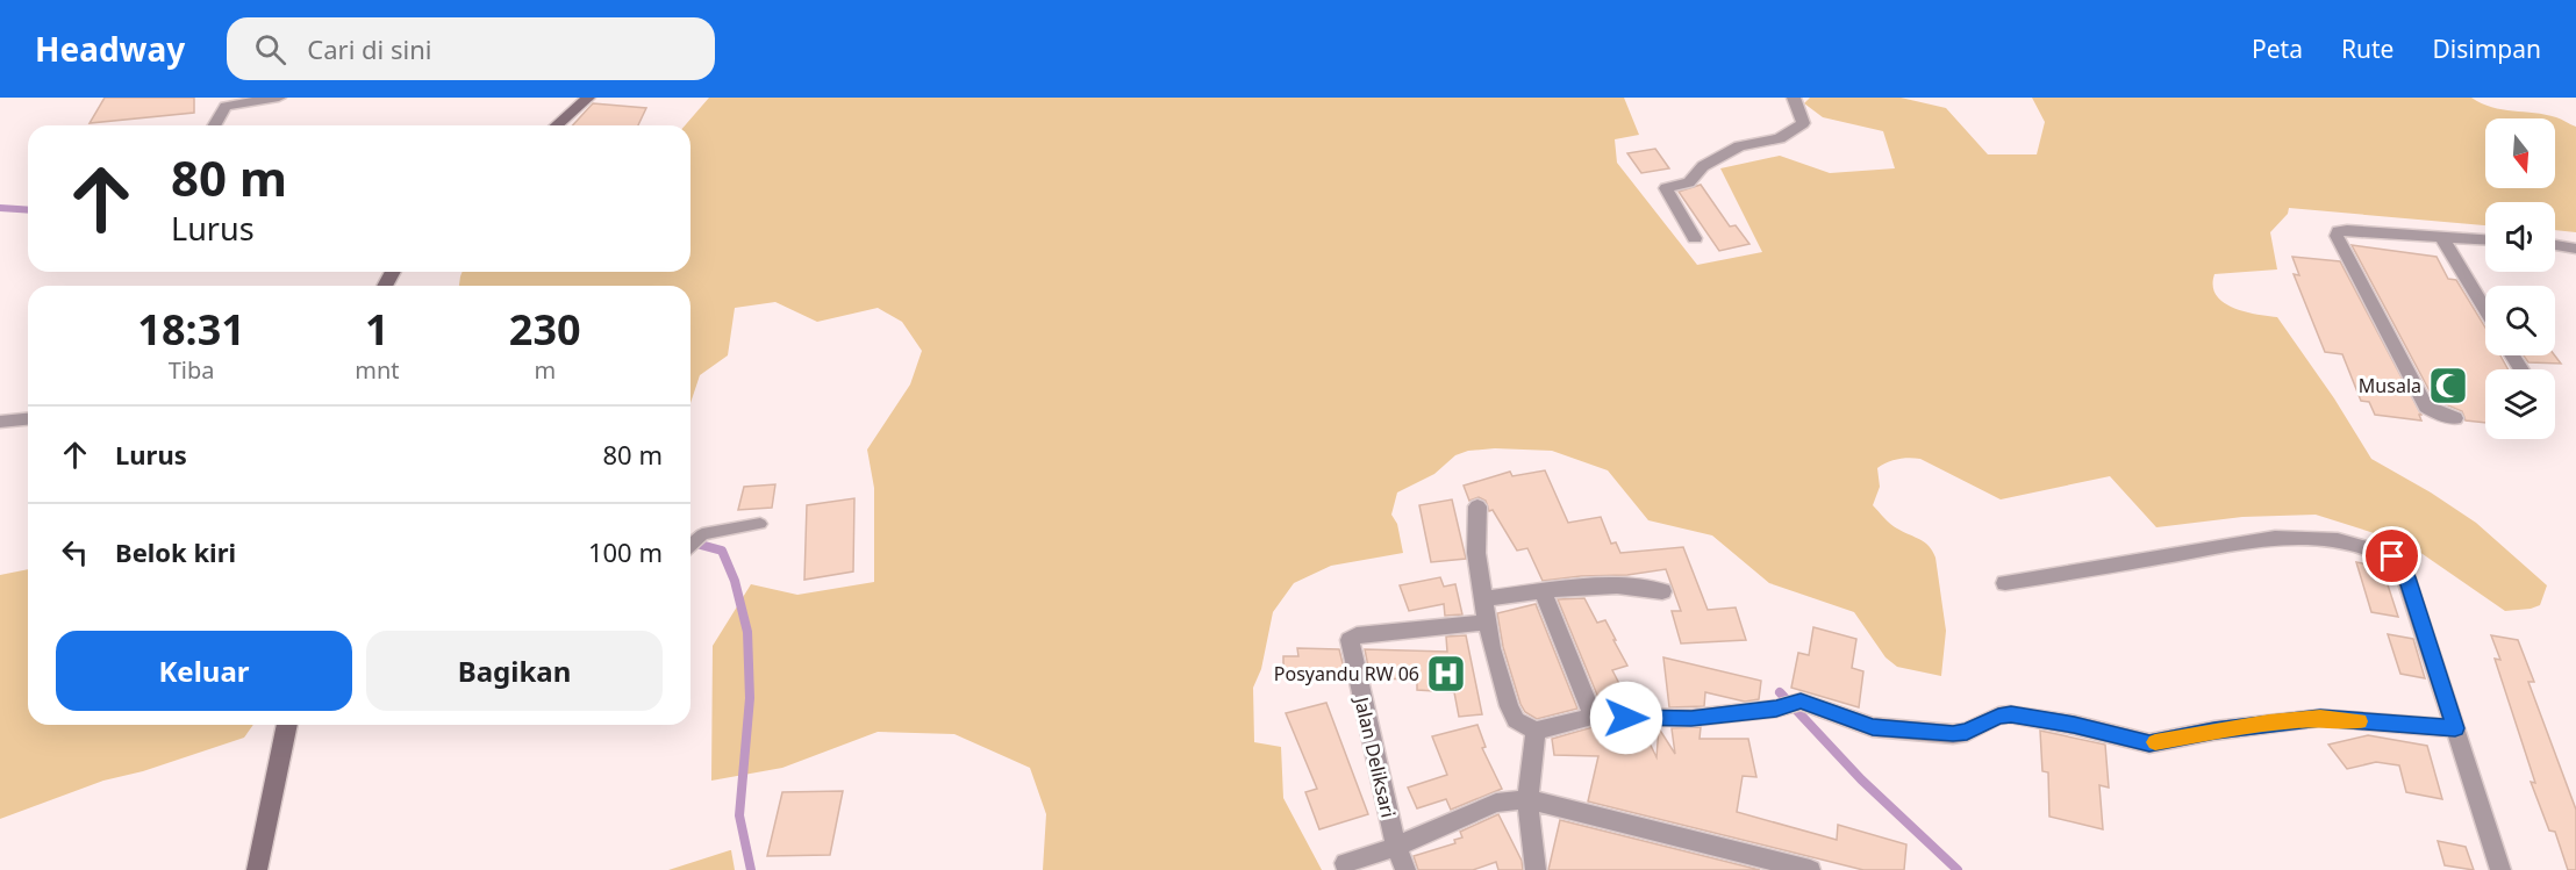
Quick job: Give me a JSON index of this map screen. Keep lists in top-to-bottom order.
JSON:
{
  "streets": {
    "street": ["Jalan Deliksari"]
  },
  "places": {
    "mosque": ["Musala"],
    "hospital": ["Posyandu RW 06"]
  },
  "north": "bottom",
  "page": {
    "header": "Headway",
    "search": "Cari di sini",
    "nav": ["Peta", "Rute", "Disimpan"],
    "turn": ["80 m", "Lurus"],
    "eta": [
      "18:31",
      "Tiba",
      "1",
      "mnt",
      "230",
      "m"
    ],
    "list": [
      {
        "name": "Lurus",
        "value": "80 m"
      },
      {
        "name": "Belok kiri",
        "value": "100 m"
      }
    ],
    "buttons": ["Keluar", "Bagikan"]
  }
}
